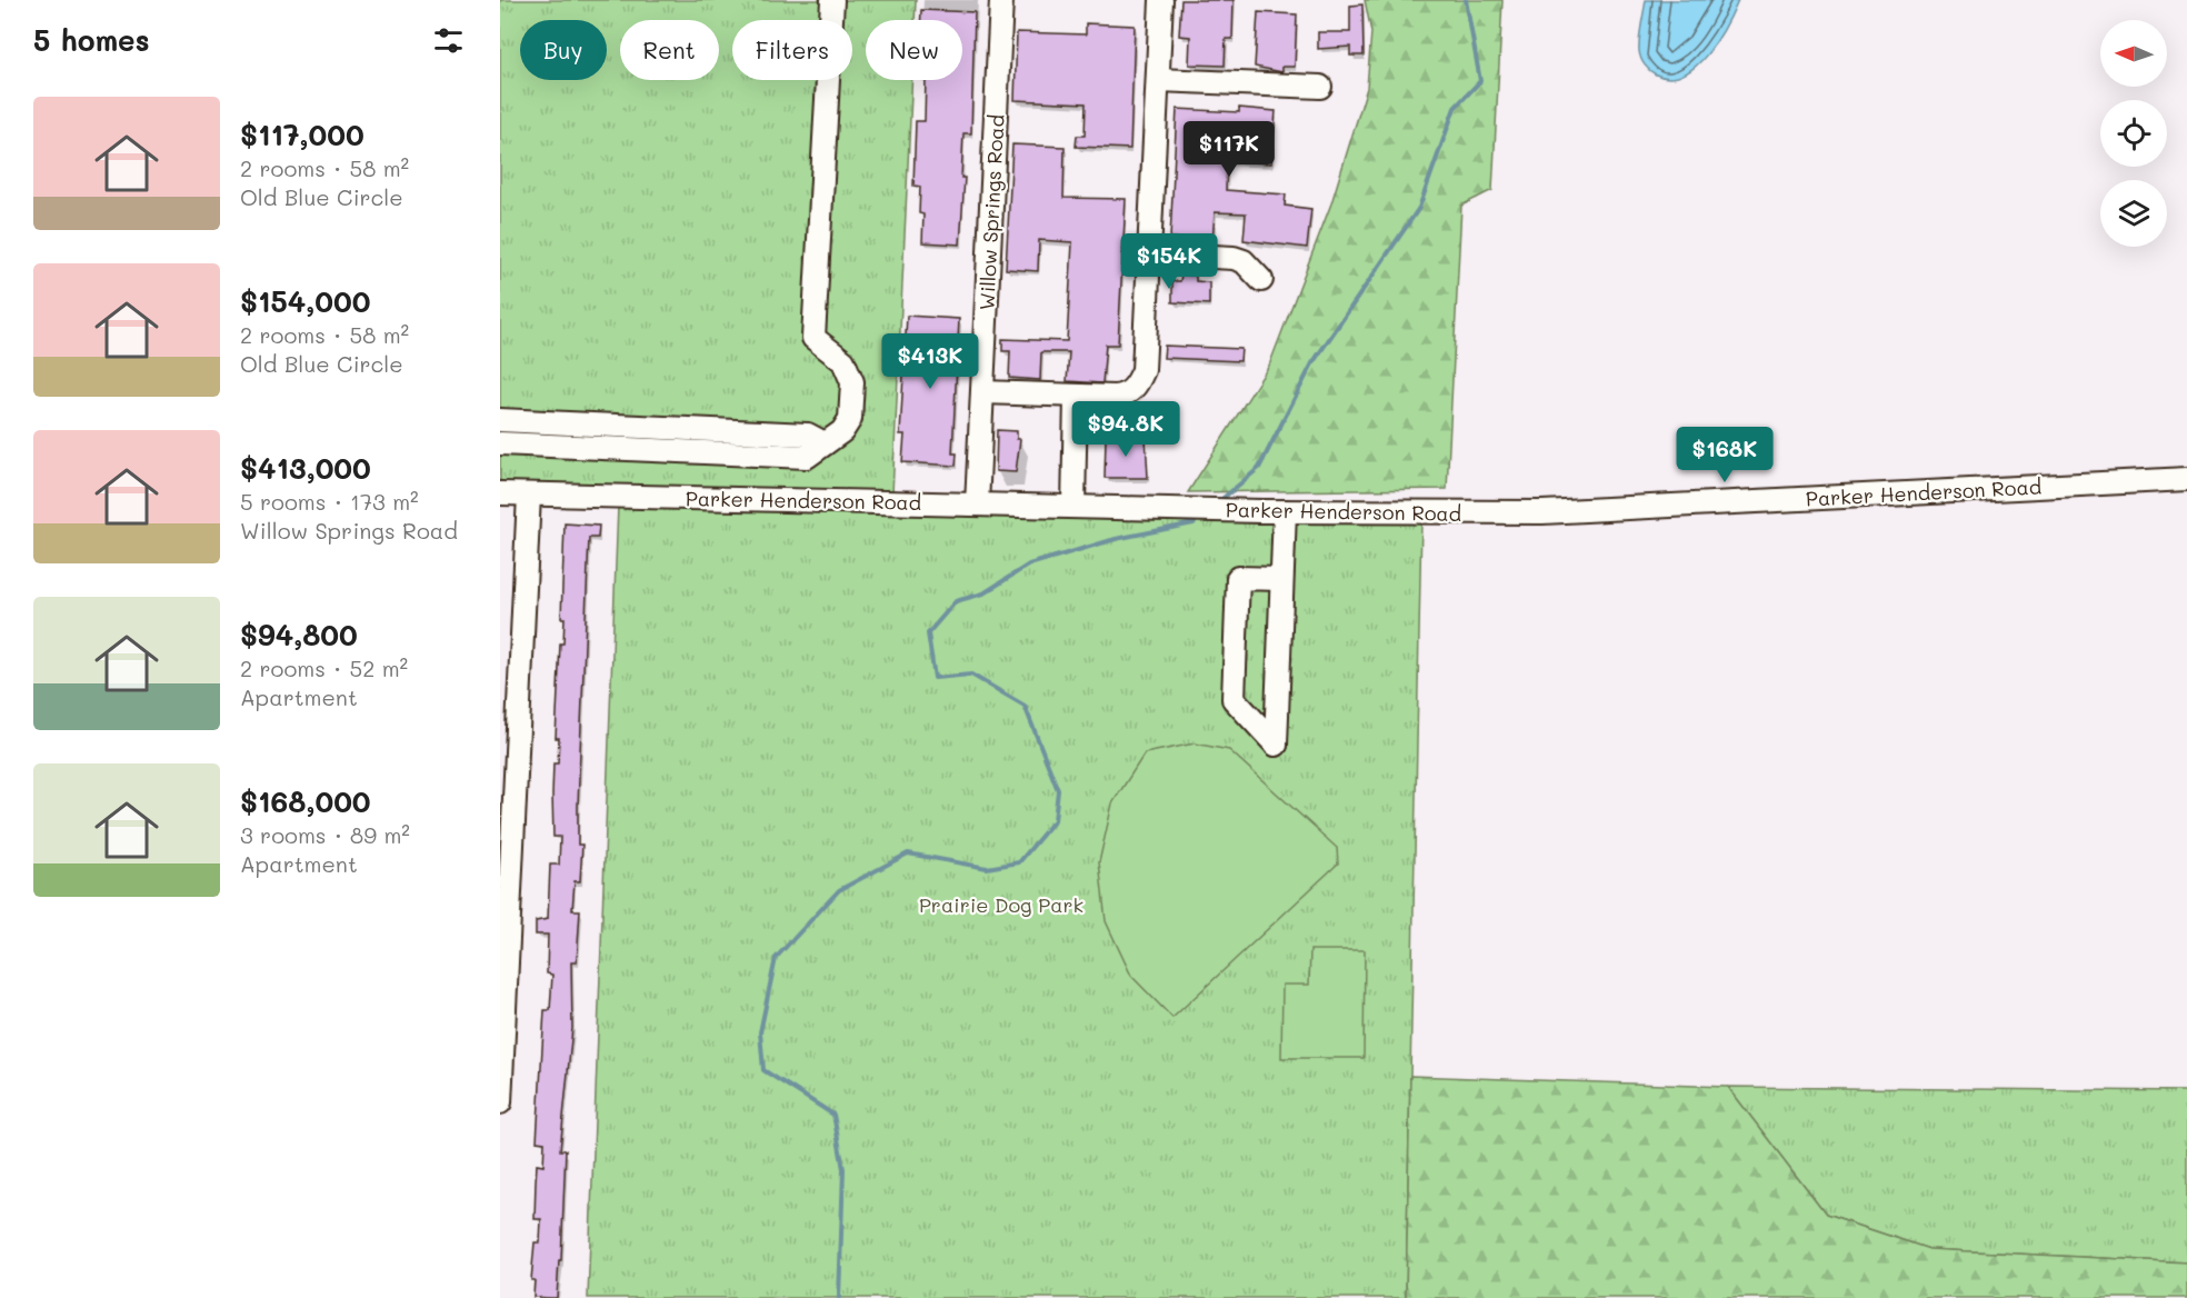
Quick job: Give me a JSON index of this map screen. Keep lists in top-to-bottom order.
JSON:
{
  "streets": {
    "street": ["Willow Springs Road", "Parker Henderson Road"]
  },
  "crossings": [
    ["Willow Springs Road", "Parker Henderson Road"]
  ],
  "parks": ["Prairie Dog Park"],
  "north": "left",
  "page": {
    "heading": "5 homes",
    "chip": [
      "Buy",
      "Rent",
      "Filters",
      "New"
    ],
    "list": [
      {
        "name": "$117,000",
        "note": "2 rooms · 58 m² · Old Blue Circle"
      },
      {
        "name": "$154,000",
        "note": "2 rooms · 58 m² · Old Blue Circle"
      },
      {
        "name": "$413,000",
        "note": "5 rooms · 173 m² · Willow Springs Road"
      },
      {
        "name": "$94,800",
        "note": "2 rooms · 52 m² · Apartment"
      },
      {
        "name": "$168,000",
        "note": "3 rooms · 89 m² · Apartment"
      }
    ],
    "price": [
      "$117K",
      "$154K",
      "$413K",
      "$94.8K",
      "$168K"
    ]
  }
}
